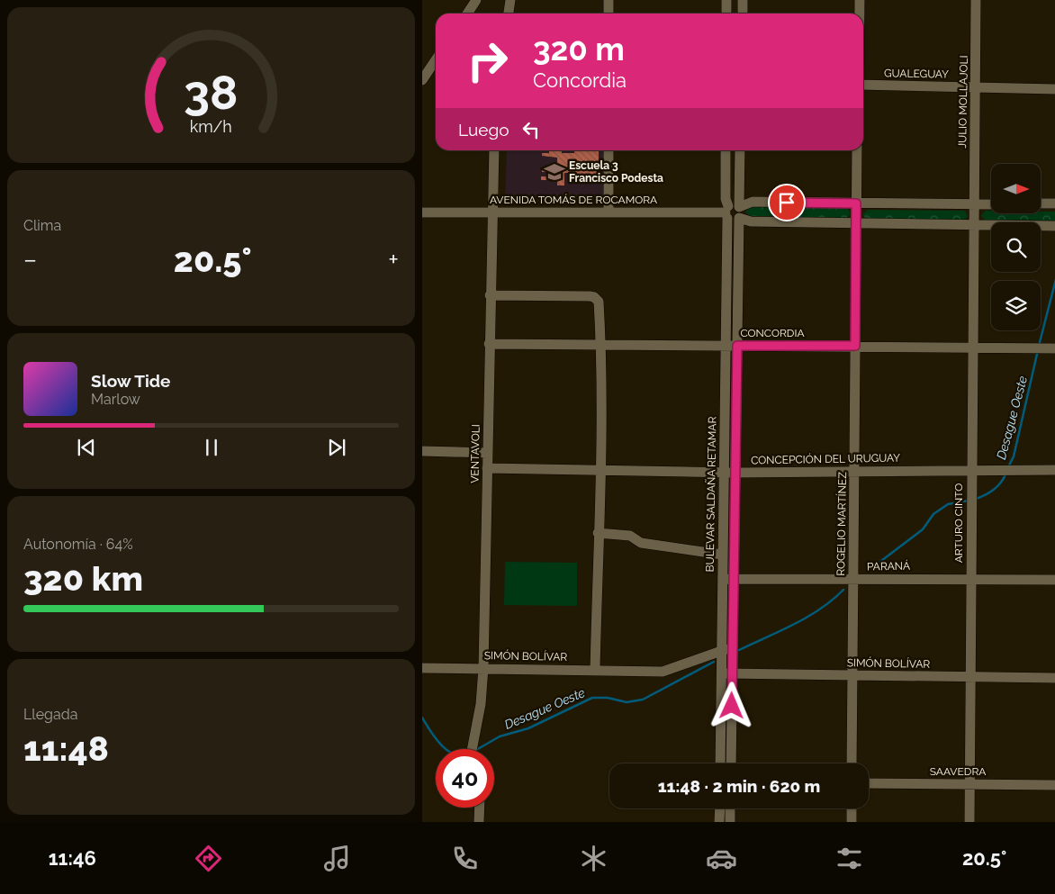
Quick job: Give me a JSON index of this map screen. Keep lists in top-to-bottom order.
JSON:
{
  "streets": {
    "street": [
      "GUALEGUAY",
      "JULIO MOLLAJOLI",
      "AVENIDA TOMÁS DE ROCAMORA",
      "CONCORDIA",
      "VENTAVOLI",
      "CONCEPCIÓN DEL URUGUAY",
      "BULEVAR SALDAÑA RETAMAR",
      "ARTURO CINTO",
      "ROGELIO MARTÍNEZ",
      "PARANÁ",
      "SIMÓN BOLÍVAR",
      "SAAVEDRA"
    ]
  },
  "crossings": [
    ["GUALEGUAY", "JULIO MOLLAJOLI"],
    ["JULIO MOLLAJOLI", "ARTURO CINTO"],
    ["AVENIDA TOMÁS DE ROCAMORA", "VENTAVOLI"],
    ["AVENIDA TOMÁS DE ROCAMORA", "BULEVAR SALDAÑA RETAMAR"],
    ["CONCORDIA", "VENTAVOLI"],
    ["CONCORDIA", "BULEVAR SALDAÑA RETAMAR"],
    ["CONCORDIA", "ARTURO CINTO"],
    ["CONCORDIA", "ROGELIO MARTÍNEZ"],
    ["VENTAVOLI", "CONCEPCIÓN DEL URUGUAY"],
    ["VENTAVOLI", "SIMÓN BOLÍVAR"],
    ["CONCEPCIÓN DEL URUGUAY", "BULEVAR SALDAÑA RETAMAR"],
    ["CONCEPCIÓN DEL URUGUAY", "ARTURO CINTO"],
    ["CONCEPCIÓN DEL URUGUAY", "ROGELIO MARTÍNEZ"],
    ["BULEVAR SALDAÑA RETAMAR", "PARANÁ"],
    ["BULEVAR SALDAÑA RETAMAR", "SIMÓN BOLÍVAR"],
    ["ARTURO CINTO", "PARANÁ"],
    ["ARTURO CINTO", "SIMÓN BOLÍVAR"],
    ["ARTURO CINTO", "SAAVEDRA"],
    ["ROGELIO MARTÍNEZ", "PARANÁ"],
    ["ROGELIO MARTÍNEZ", "SIMÓN BOLÍVAR"]
  ],
  "water": ["Desague Oeste"],
  "places": {
    "school or university": ["Escuela 3 Francisco Podesta"]
  },
  "north": "right",
  "page": {
    "turn": ["320 m", "Concordia"],
    "then": "Luego",
    "tile": [
      "Clima",
      ["Autonomía · 64%", "320 km"],
      ["Llegada", "11:48"]
    ],
    "heat": ["−", "20.5°", "+"],
    "song": ["Slow Tide", "Marlow"],
    "limit": "40",
    "trip": "11:48 · 2 min · 620 m",
    "tabs": ["11:46", "20.5°"],
    "gauge": ["38", "km/h"]
  }
}
